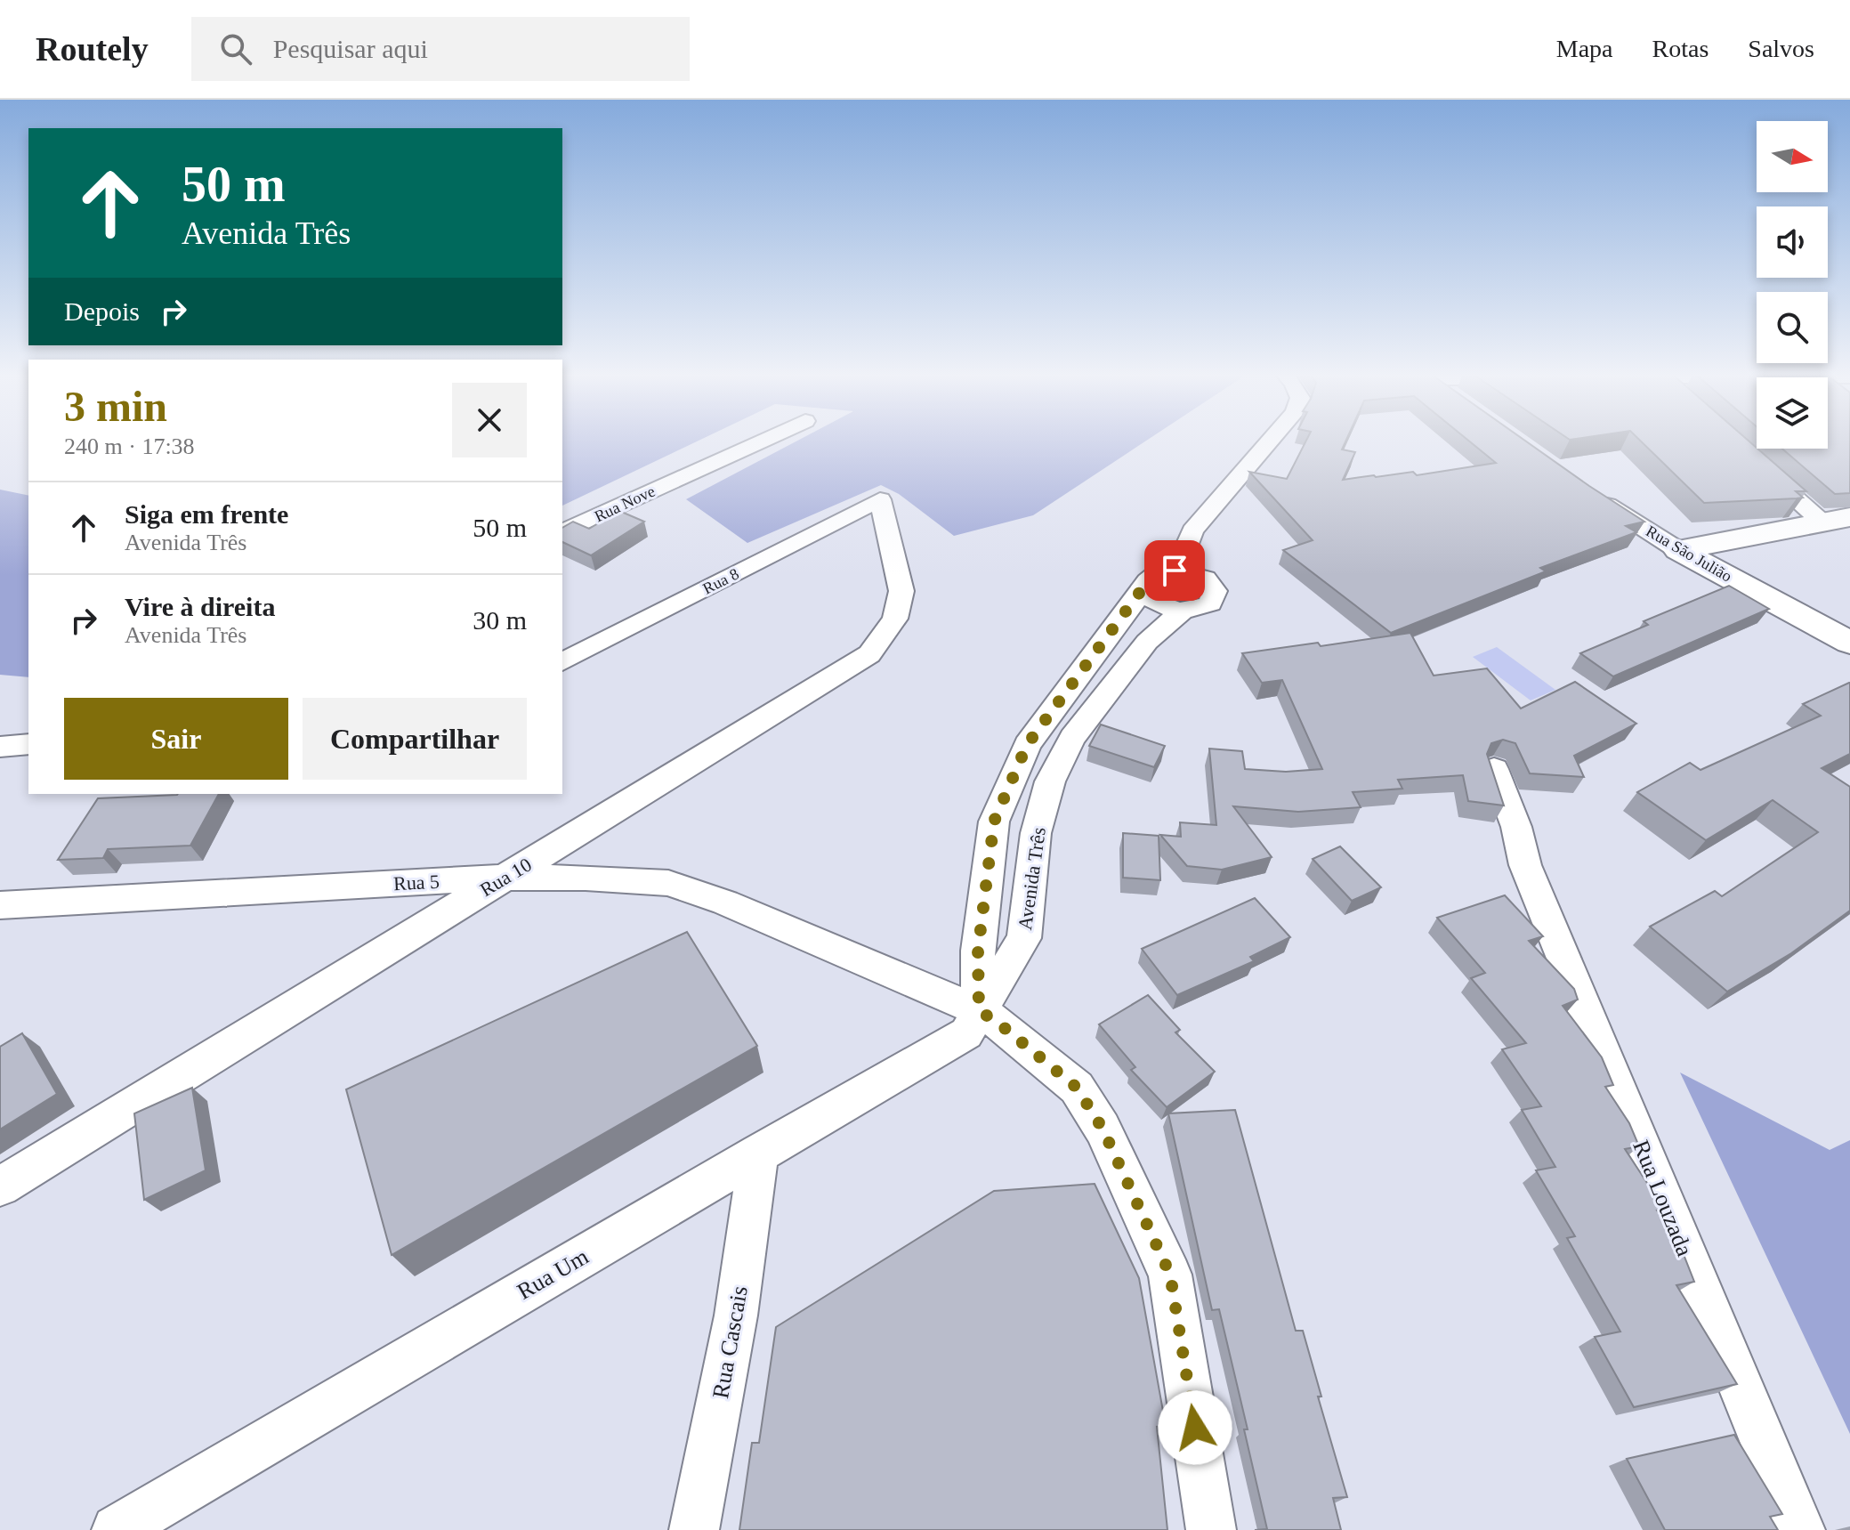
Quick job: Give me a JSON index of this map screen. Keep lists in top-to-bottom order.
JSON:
{
  "streets": {
    "street": [
      "Rua Nove",
      "Rua São Julião",
      "Rua 8",
      "Rua 10",
      "Avenida Três",
      "Rua 5",
      "Rua Louzada",
      "Rua Um",
      "Rua Cascais"
    ]
  },
  "crossings": [
    ["Rua 8", "Rua 10"],
    ["Rua 10", "Rua 5"],
    ["Avenida Três", "Rua 5"],
    ["Avenida Três", "Rua Um"],
    ["Rua 5", "Rua Um"],
    ["Rua Um", "Rua Cascais"]
  ],
  "north": "right",
  "page": {
    "header": "Routely",
    "search": "Pesquisar aqui",
    "nav": ["Mapa", "Rotas", "Salvos"],
    "turn": ["50 m", "Avenida Três"],
    "then": "Depois",
    "heading": ["3 min", "240 m · 17:38"],
    "list": [
      {
        "name": "Siga em frente",
        "note": "Avenida Três",
        "value": "50 m"
      },
      {
        "name": "Vire à direita",
        "note": "Avenida Três",
        "value": "30 m"
      }
    ],
    "buttons": ["Sair", "Compartilhar"]
  }
}
